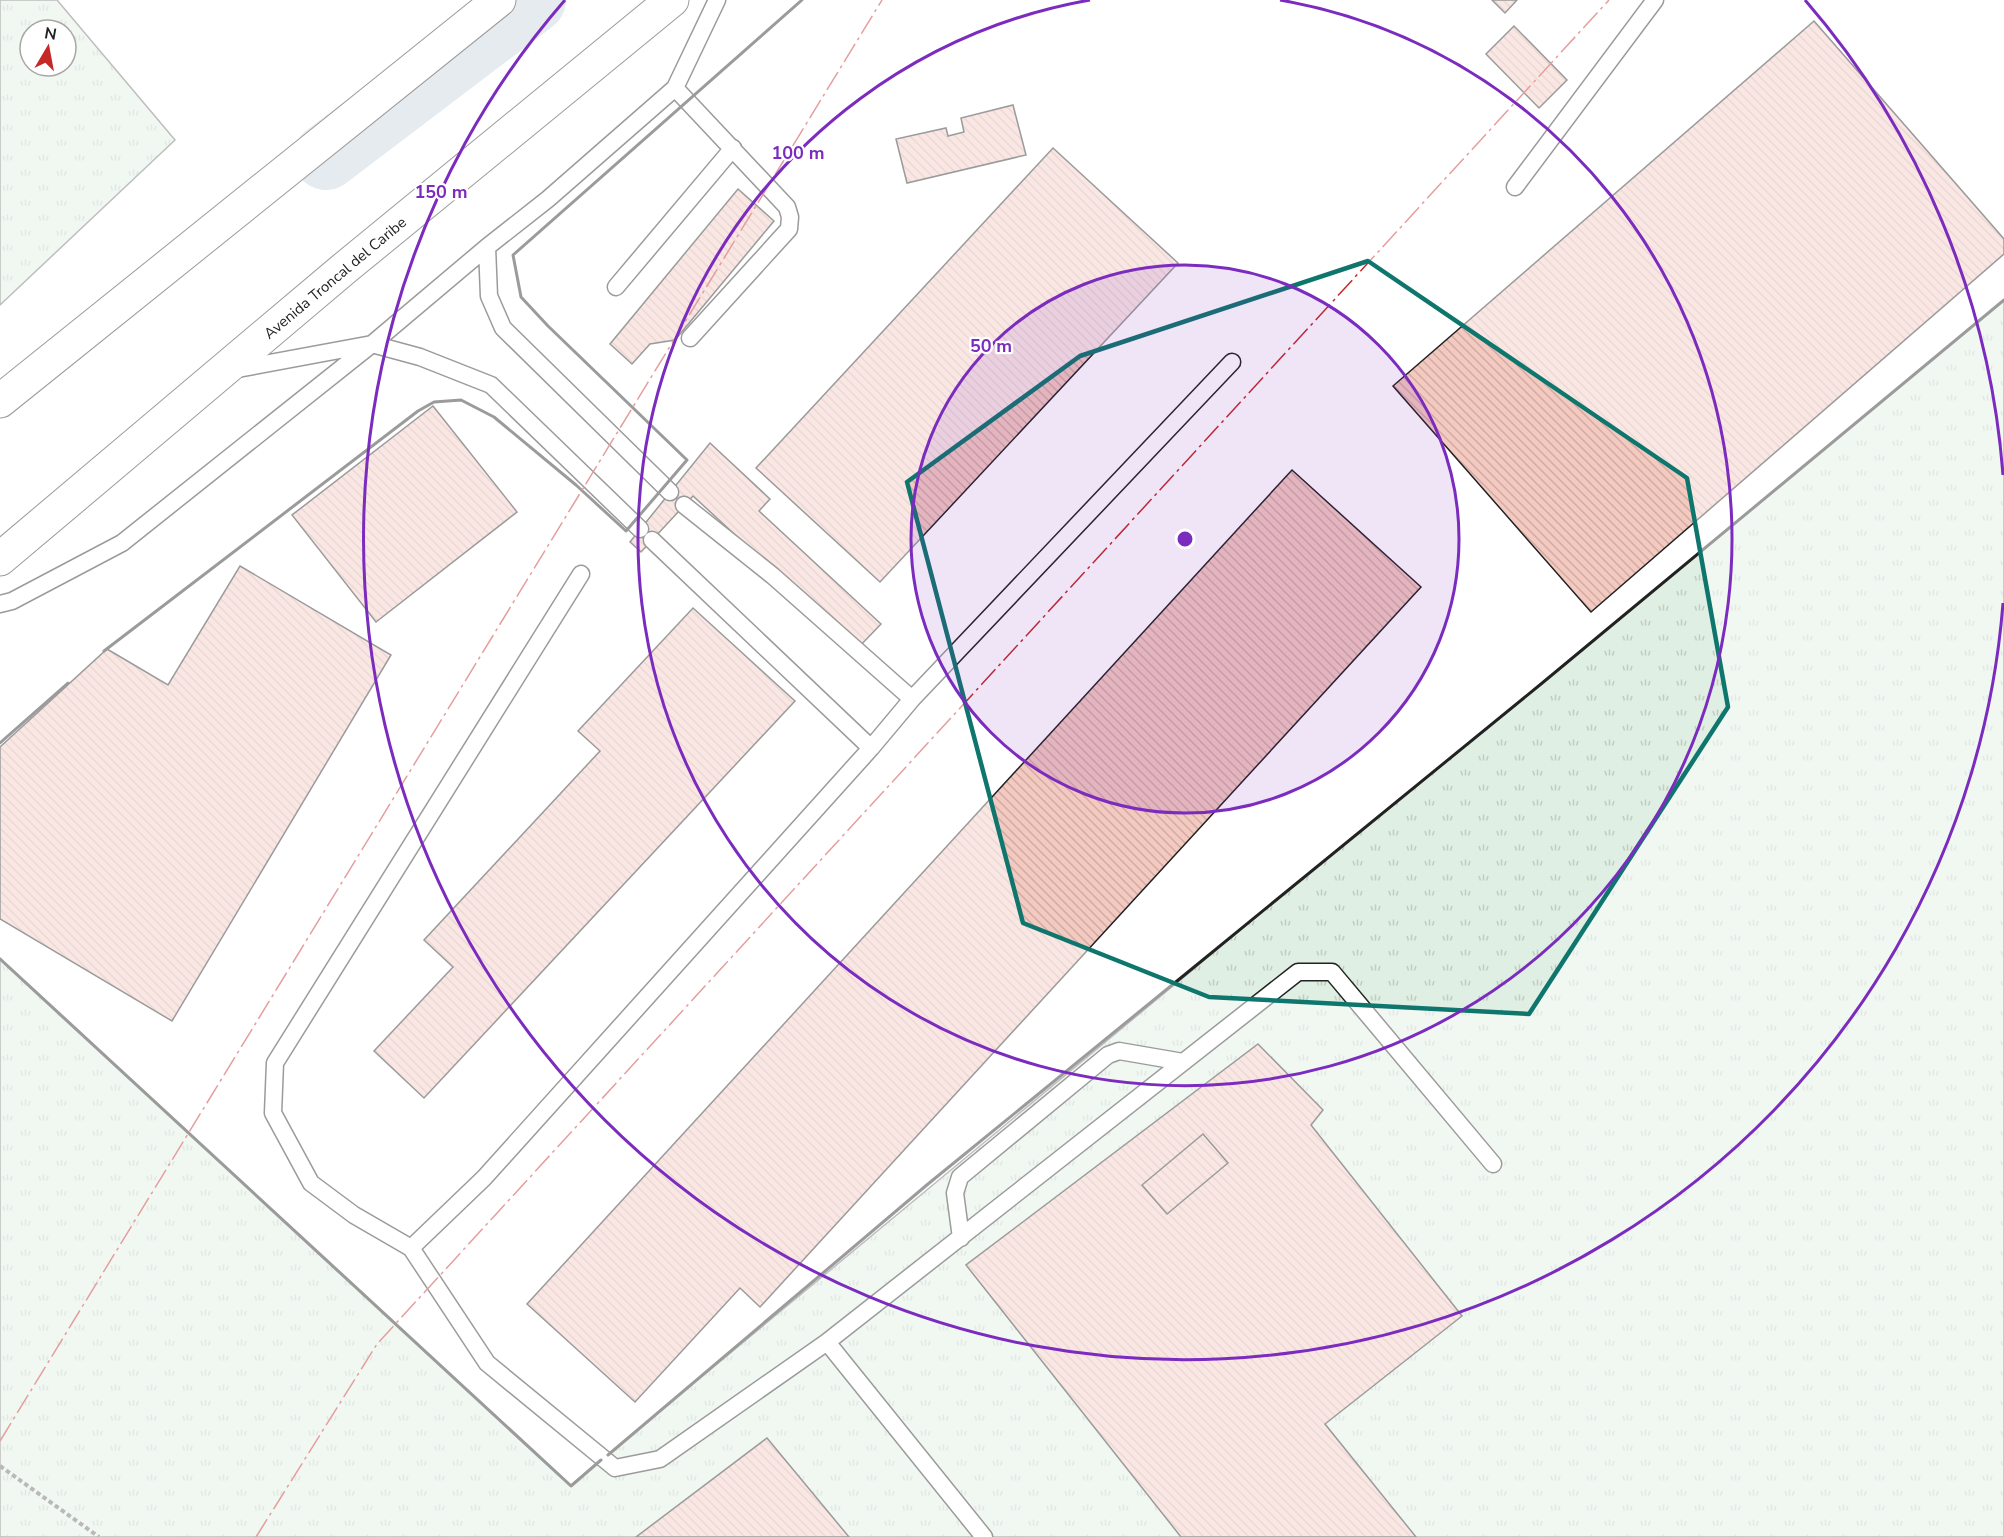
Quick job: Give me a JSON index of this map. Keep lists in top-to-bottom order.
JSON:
{
  "streets": {
    "highway": ["Avenida Troncal del Caribe"]
  },
  "north": "top",
  "rings": ["100 m", "150 m", "50 m"]
}
